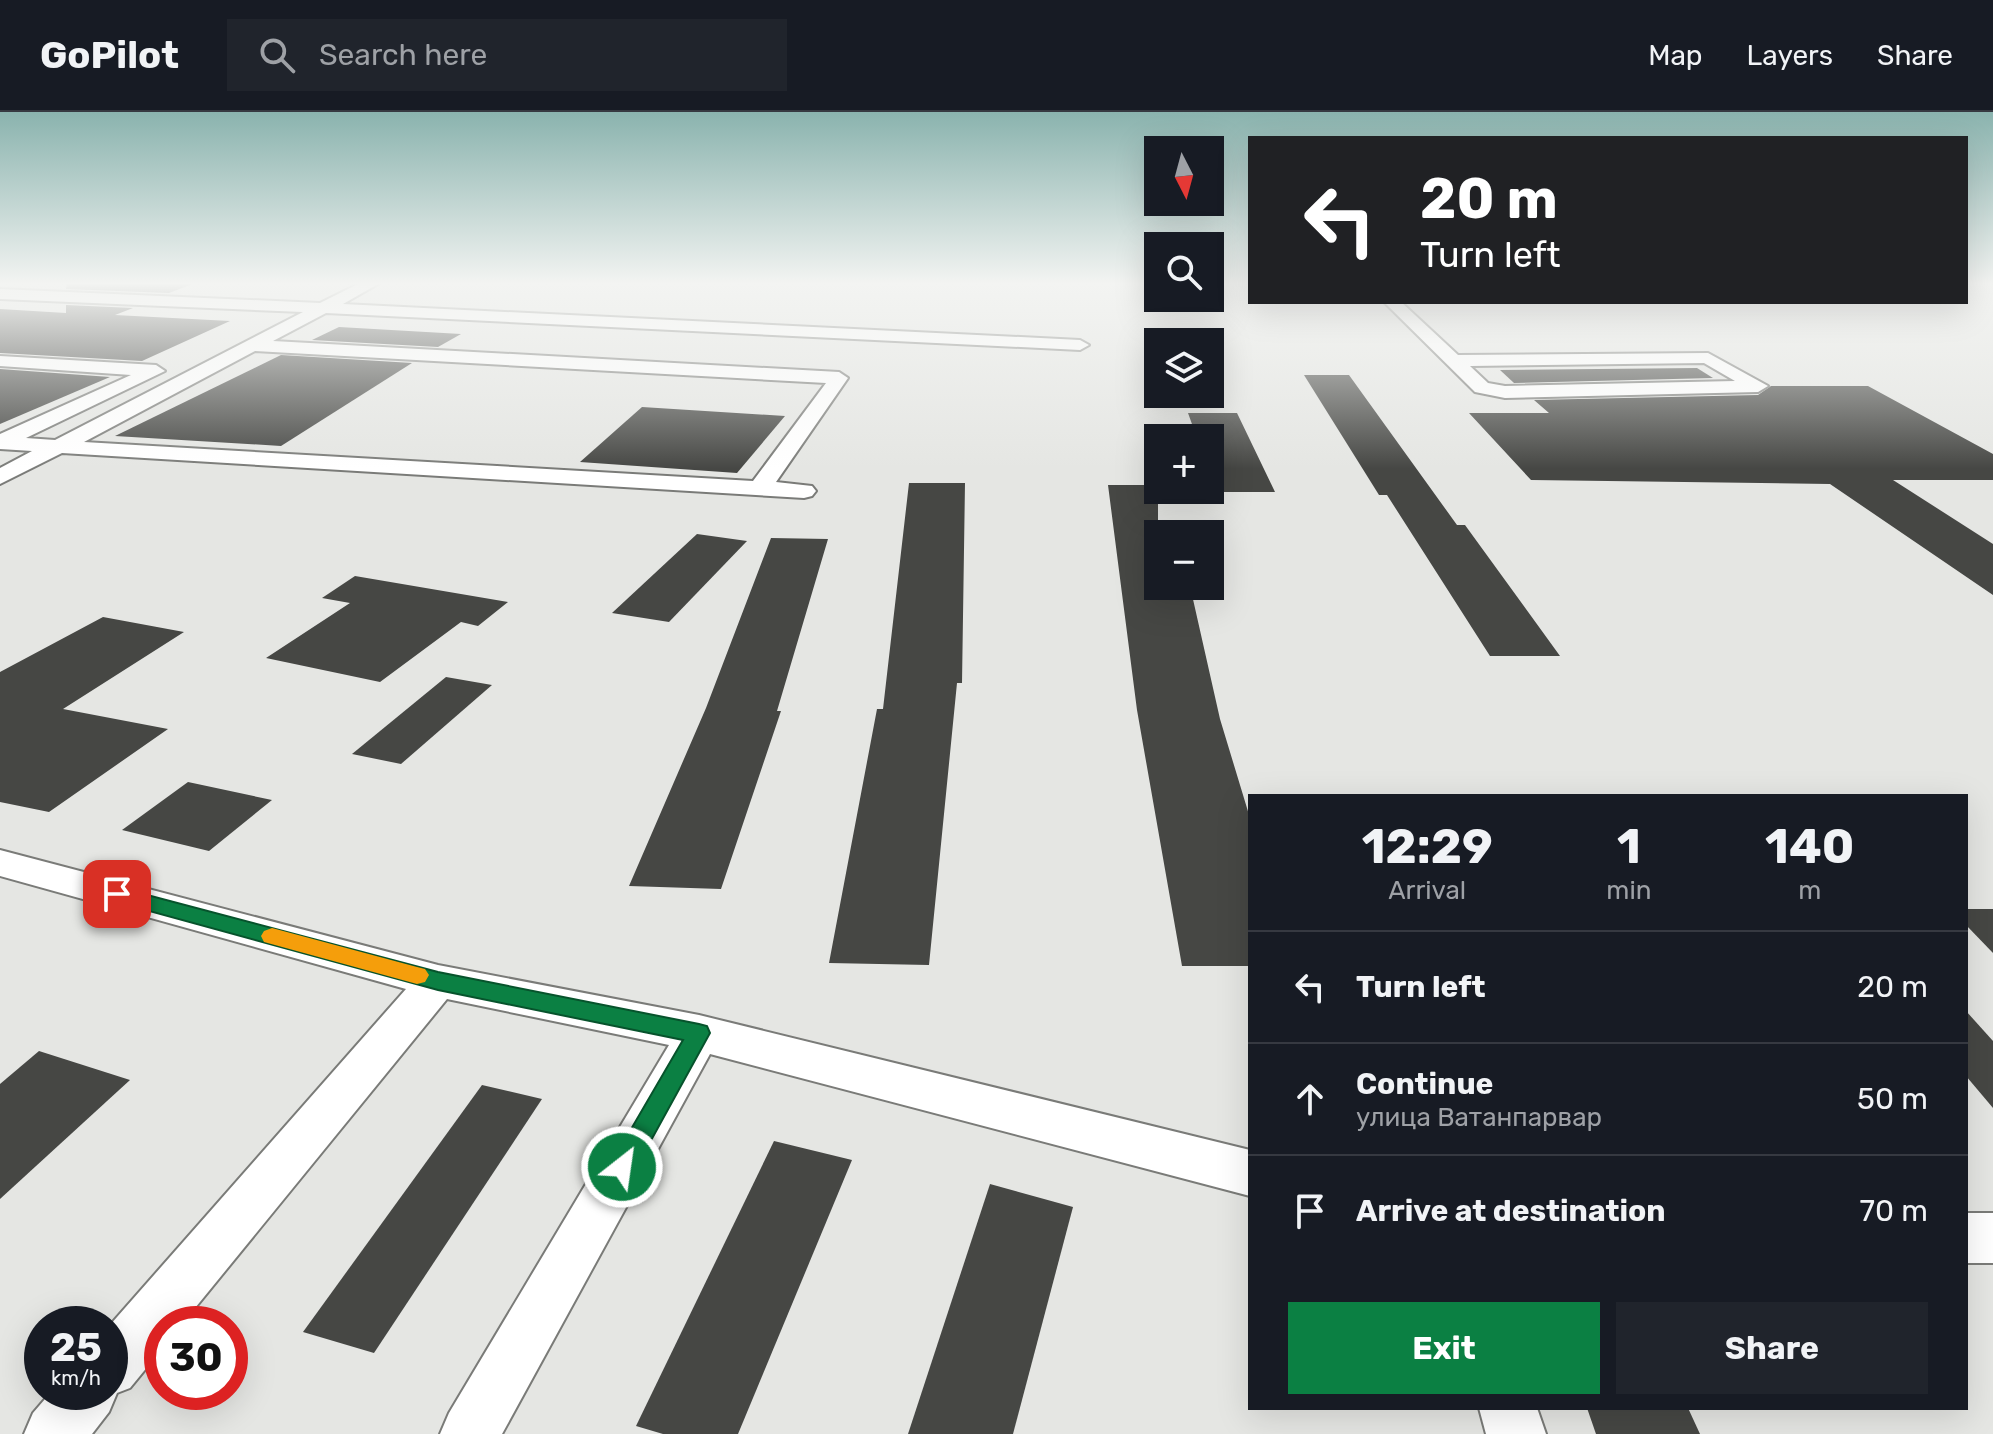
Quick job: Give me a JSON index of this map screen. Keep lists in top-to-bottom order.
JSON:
{
  "north": "bottom",
  "page": {
    "header": "GoPilot",
    "search": "Search here",
    "nav": ["Map", "Layers", "Share"],
    "map_buttons": ["+", "−"],
    "turn": ["20 m", "Turn left"],
    "eta": [
      "12:29",
      "Arrival",
      "1",
      "min",
      "140",
      "m"
    ],
    "list": [
      {
        "name": "Turn left",
        "value": "20 m"
      },
      {
        "name": "Continue",
        "note": "улица Ватанпарвар",
        "value": "50 m"
      },
      {
        "name": "Arrive at destination",
        "value": "70 m"
      }
    ],
    "buttons": ["Exit", "Share"],
    "speed": "25 km/h",
    "limit": "30"
  }
}
